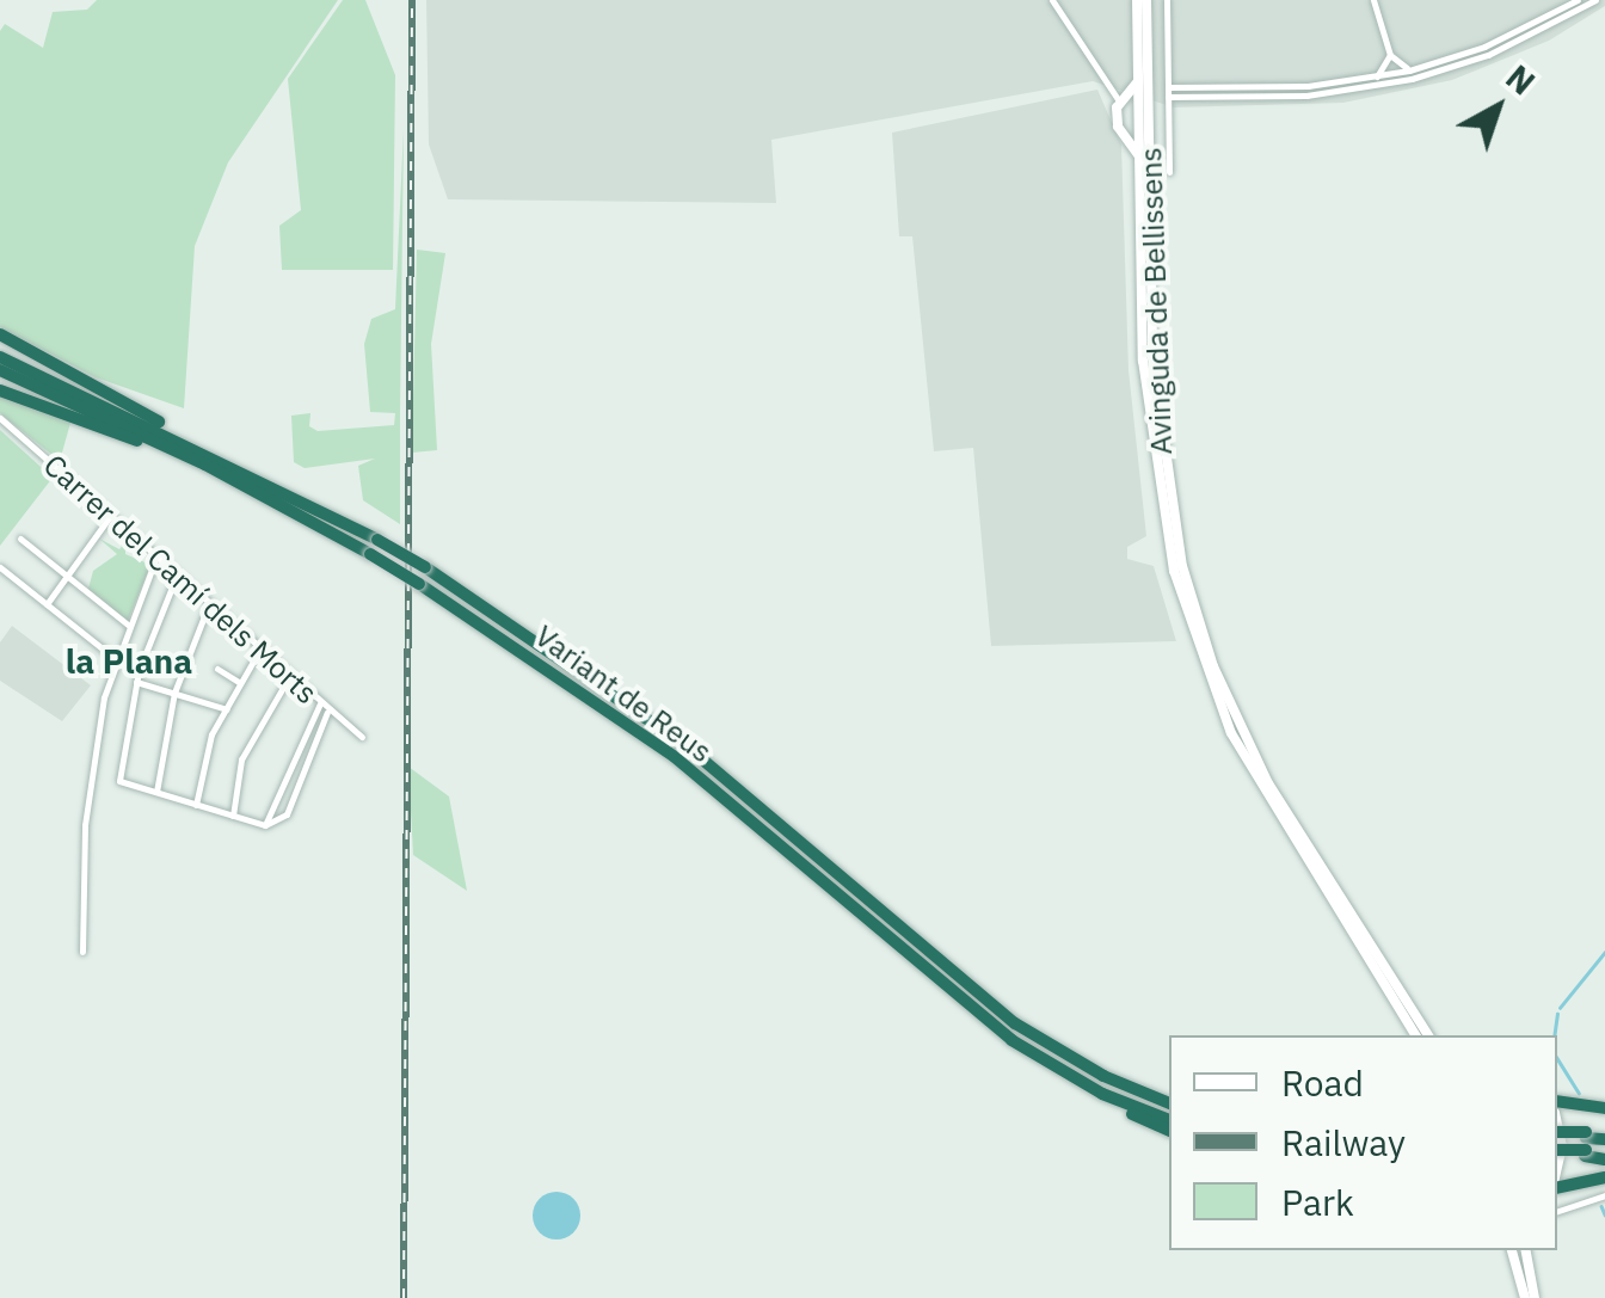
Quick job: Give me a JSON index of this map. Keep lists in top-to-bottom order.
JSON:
{
  "streets": {
    "highway": ["Variant de Reus"],
    "main road": ["Avinguda de Bellissens"],
    "street": ["Carrer del Camí dels Morts"]
  },
  "districts": ["la Plana"],
  "legend": ["Road", "Railway", "Park"],
  "north": "top right"
}
